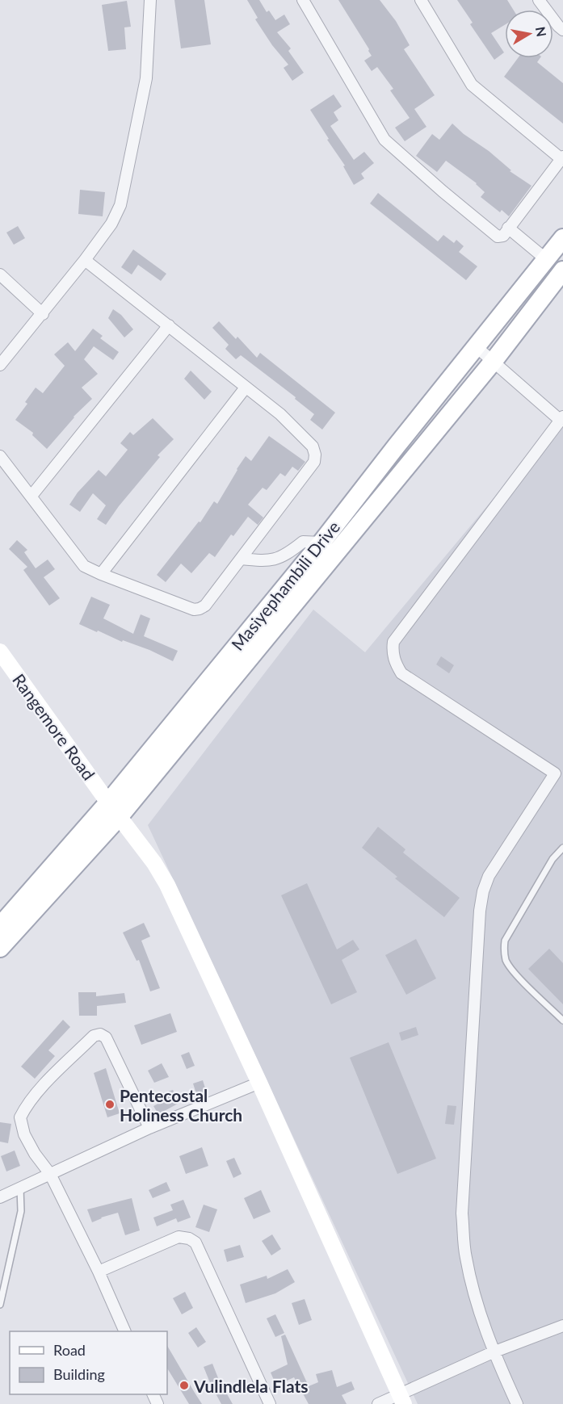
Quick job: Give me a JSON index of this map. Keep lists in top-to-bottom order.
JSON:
{
  "streets": {
    "main road": ["Masiyephambili Drive"],
    "street": ["Rangemore Road"]
  },
  "crossings": [
    ["Masiyephambili Drive", "Rangemore Road"]
  ],
  "places": ["Pentecostal Holiness Church", "Vulindlela Flats"],
  "legend": ["Road", "Building"],
  "north": "right"
}
